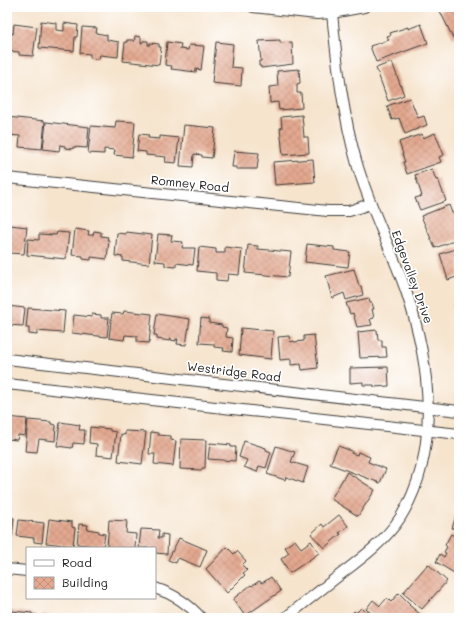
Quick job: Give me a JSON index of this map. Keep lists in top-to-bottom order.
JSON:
{
  "streets": {
    "street": ["Romney Road", "Edgevalley Drive", "Westridge Road"]
  },
  "crossings": [
    ["Romney Road", "Edgevalley Drive"],
    ["Edgevalley Drive", "Westridge Road"]
  ],
  "legend": ["Road", "Building"]
}
